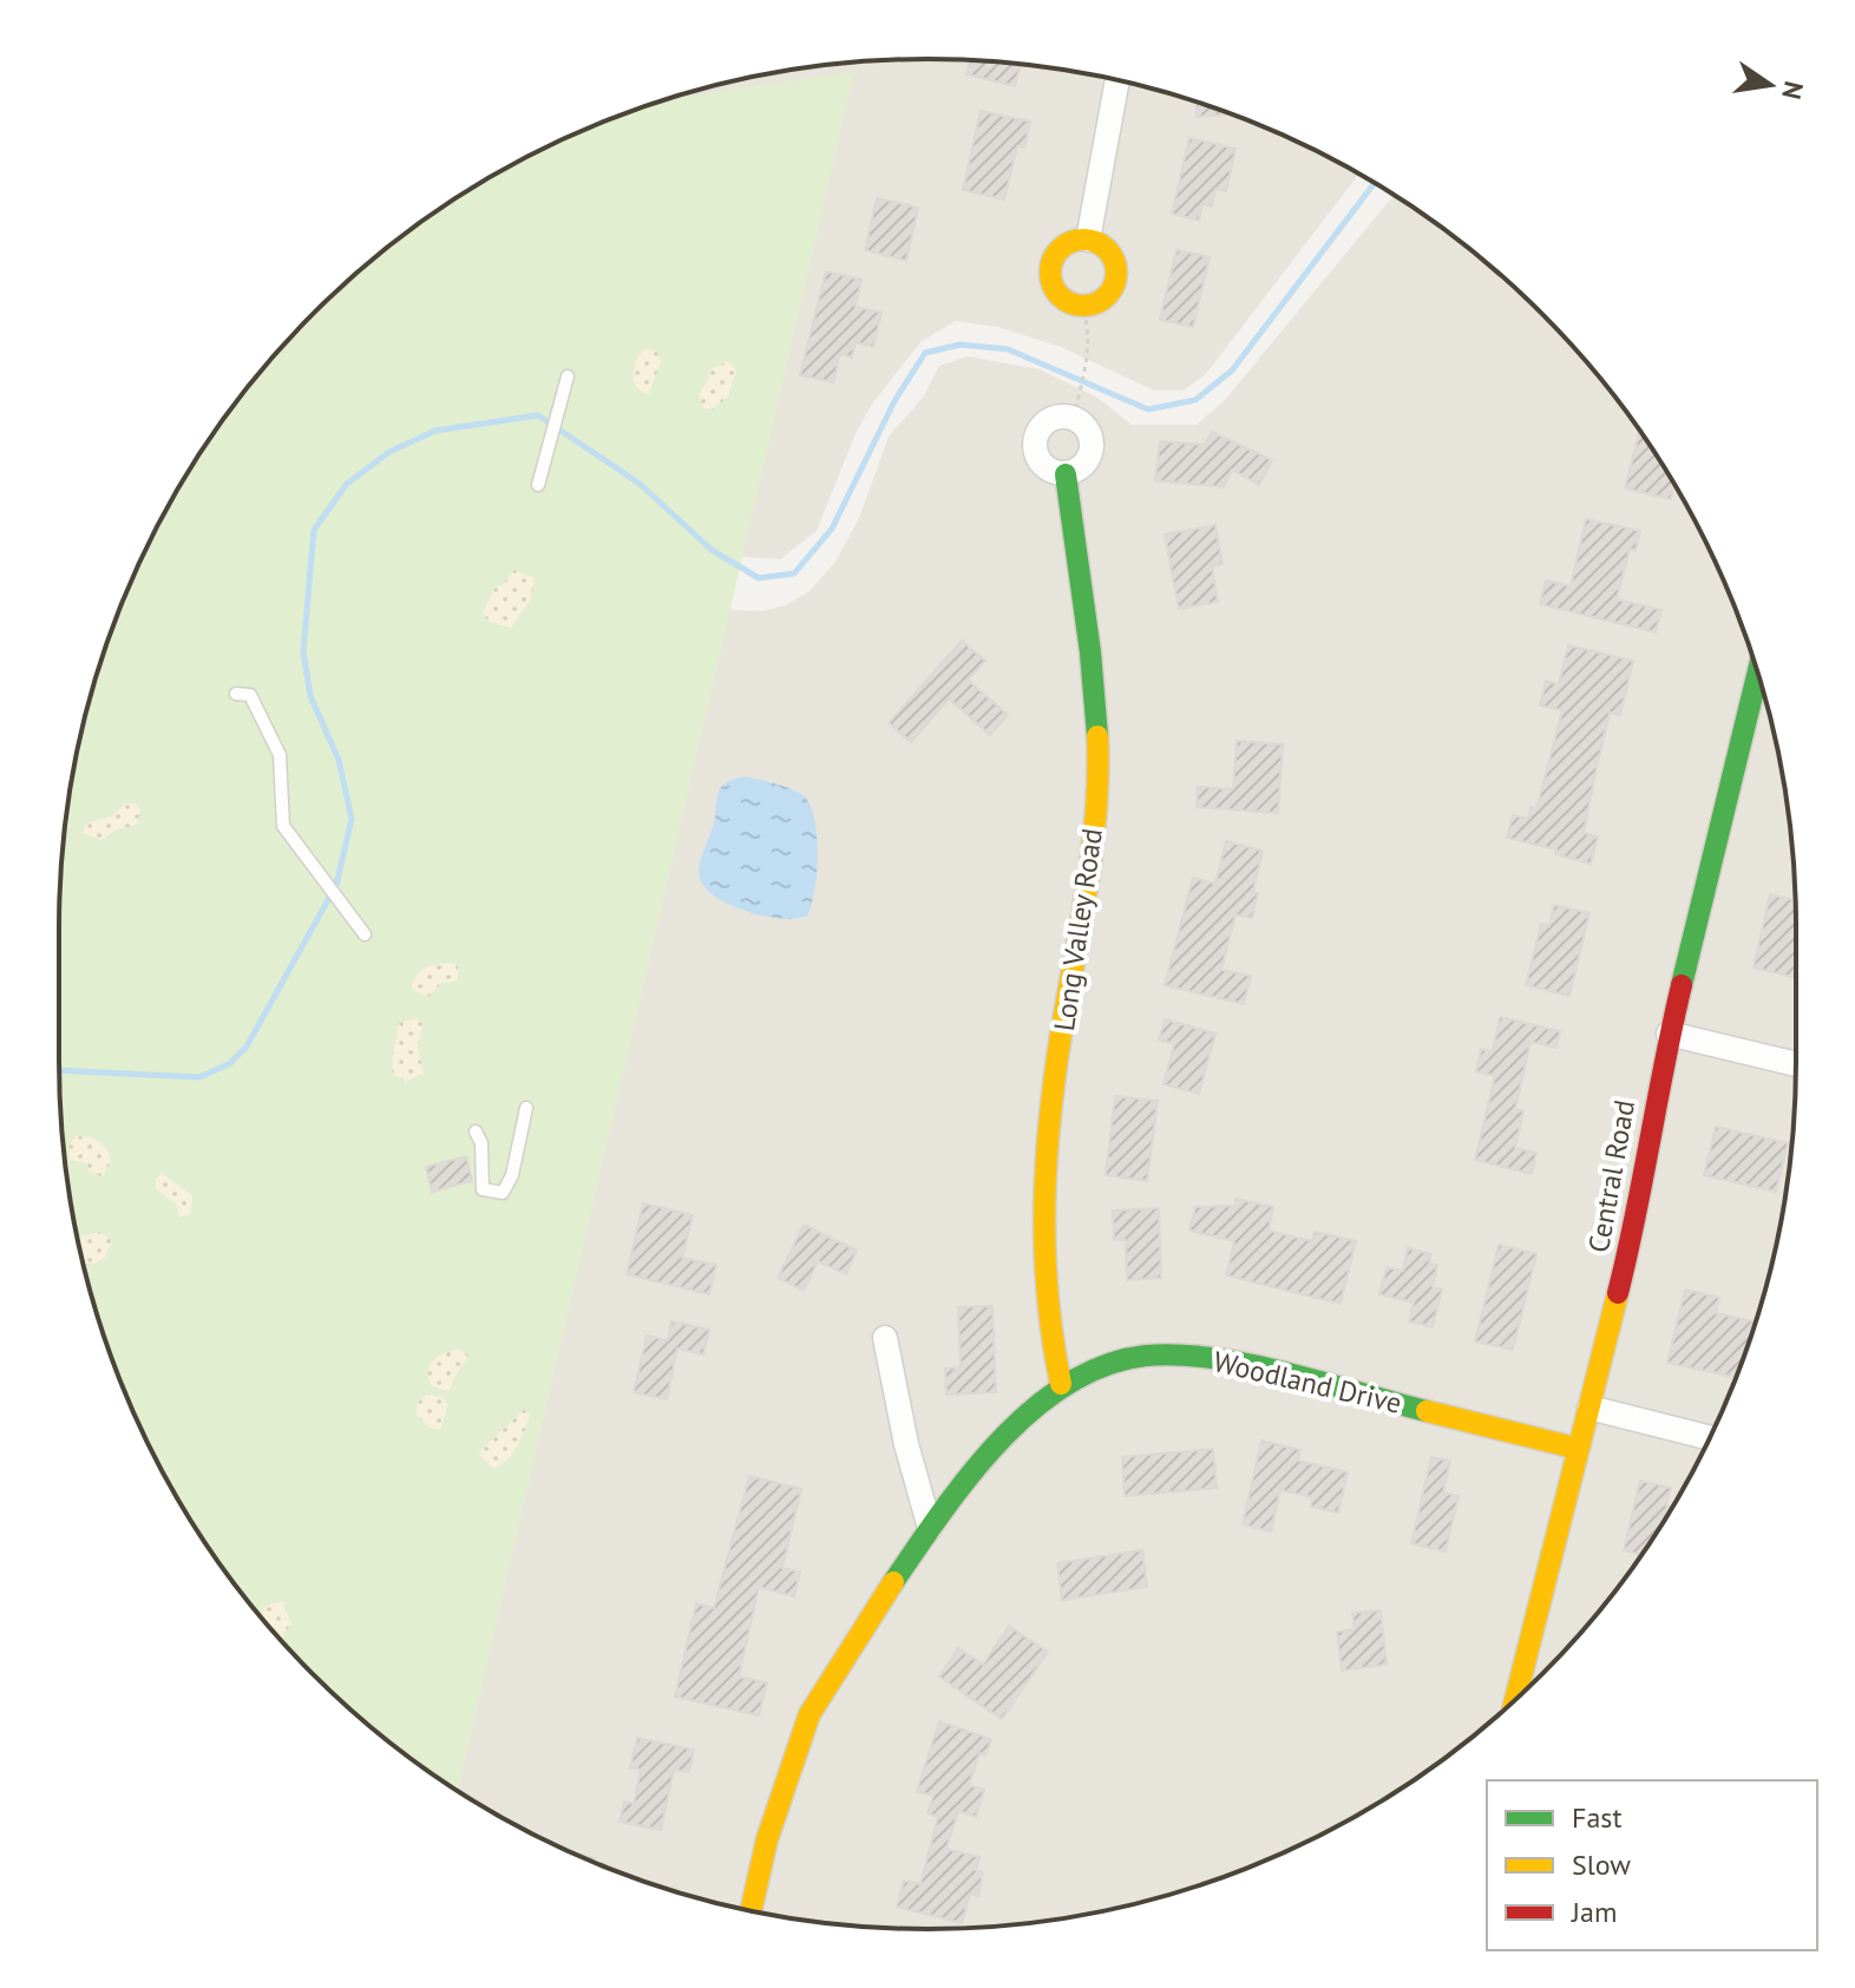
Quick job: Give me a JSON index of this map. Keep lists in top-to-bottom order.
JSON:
{
  "streets": {
    "street": ["Long Valley Road", "Central Road", "Woodland Drive"]
  },
  "crossings": [
    ["Long Valley Road", "Woodland Drive"],
    ["Central Road", "Woodland Drive"]
  ],
  "legend": ["Fast", "Slow", "Jam"],
  "north": "right"
}
